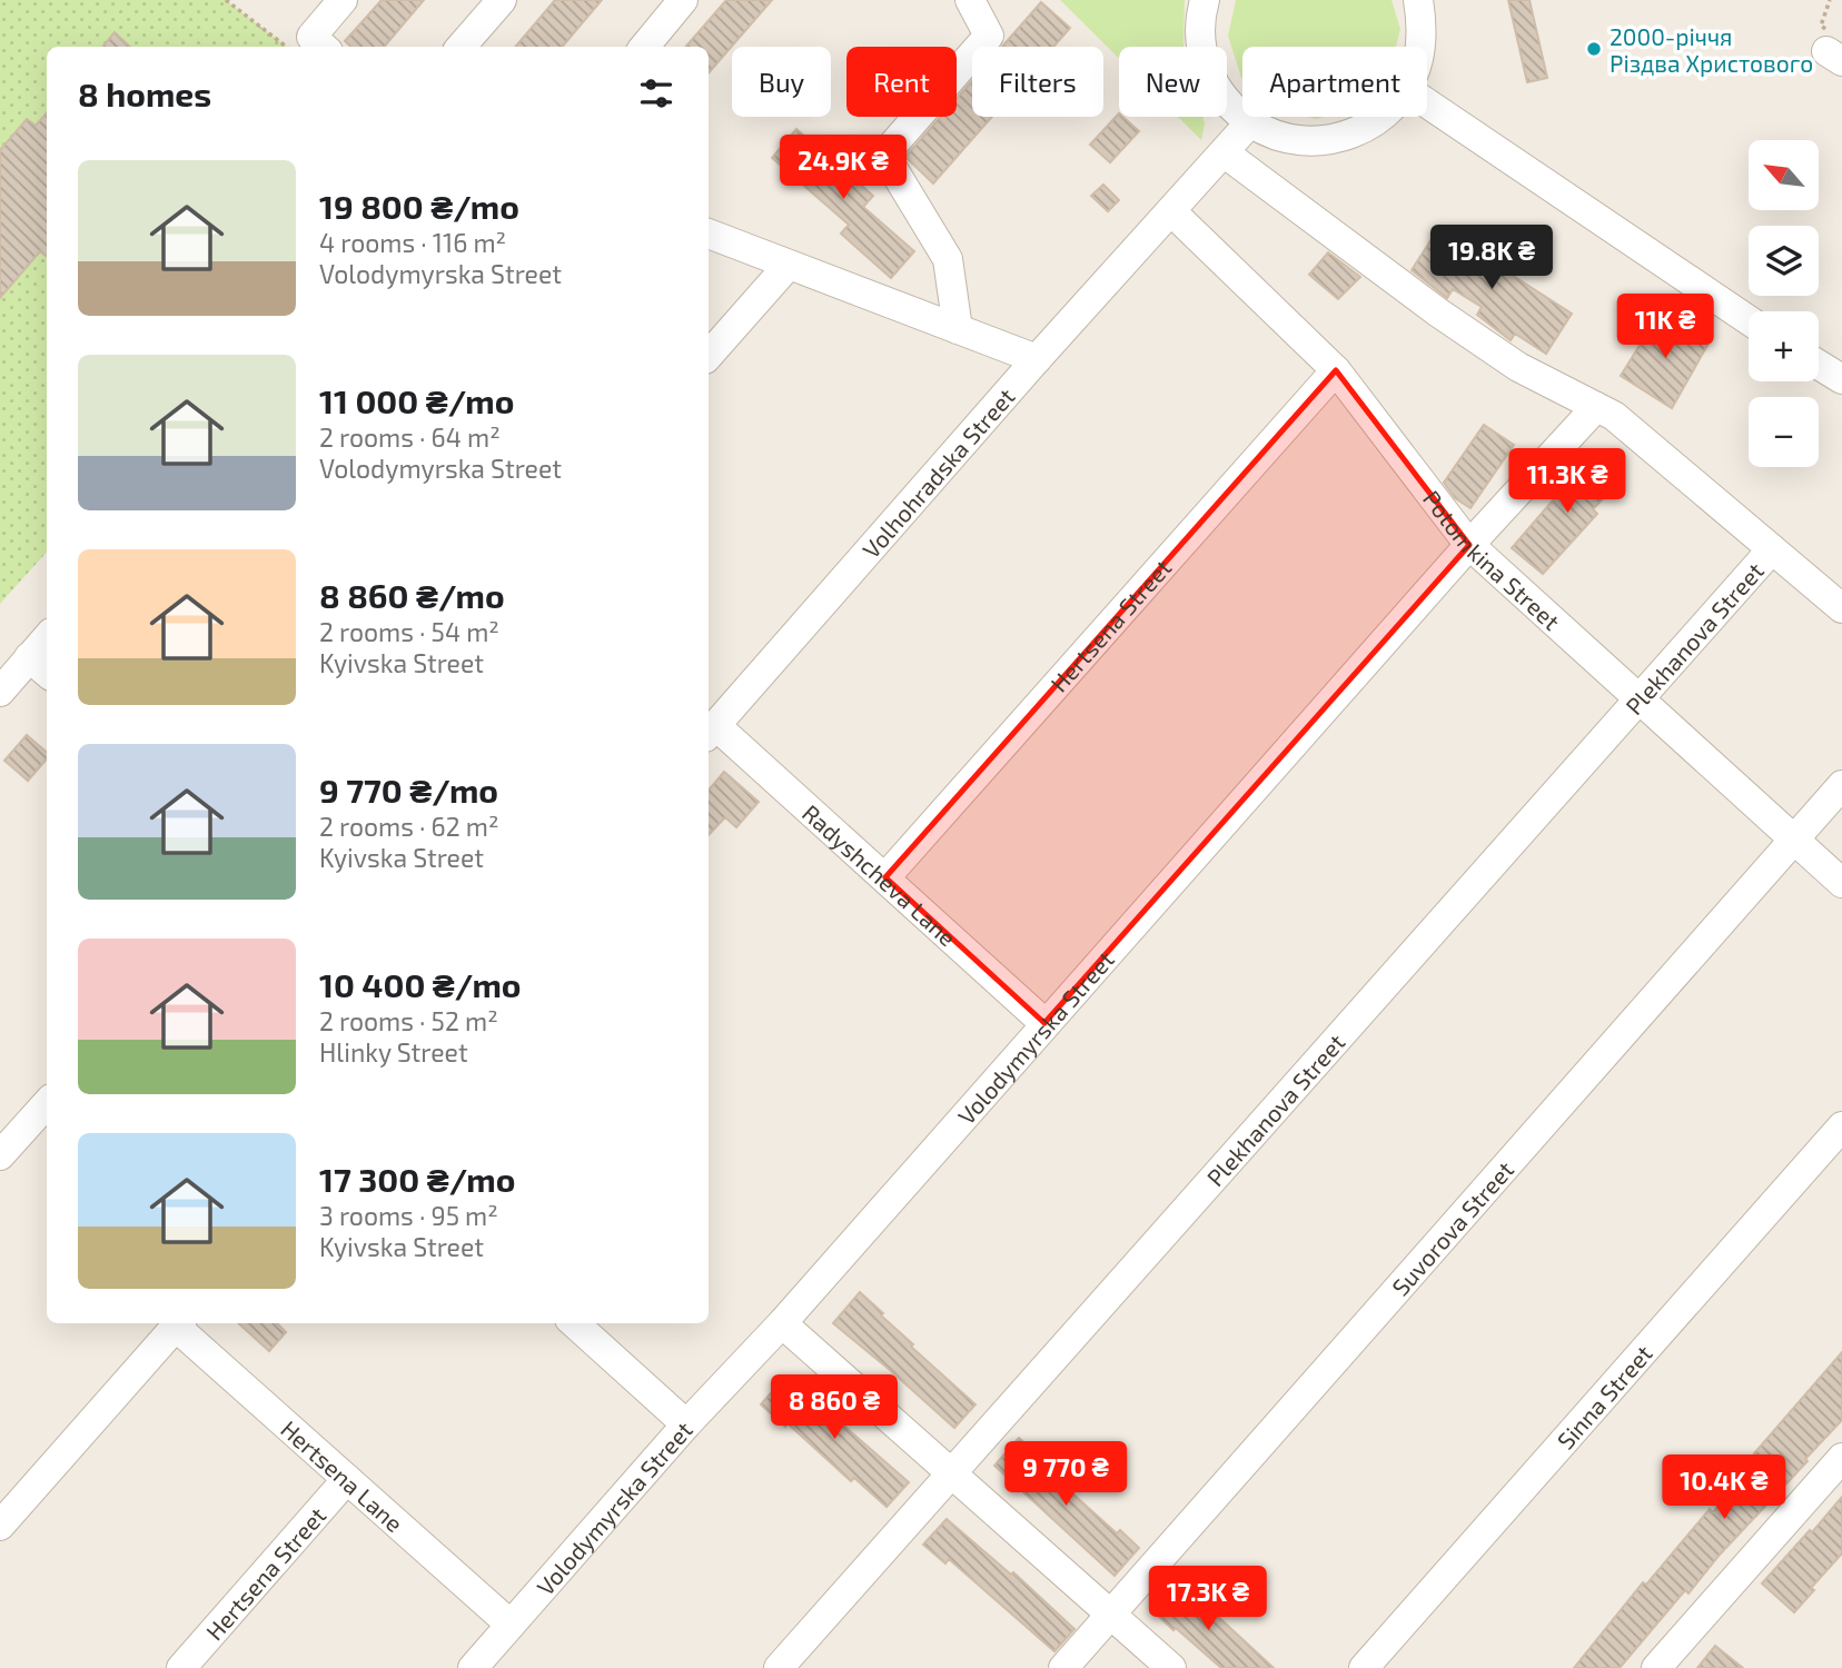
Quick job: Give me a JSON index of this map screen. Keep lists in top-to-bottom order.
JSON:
{
  "streets": {
    "street": [
      "Volhohradska Street",
      "Potomkina Street",
      "Hertsena Street",
      "Plekhanova Street",
      "Radyshcheva Lane",
      "Volodymyrska Street",
      "Suvorova Street",
      "Sinna Street",
      "Hertsena Lane"
    ]
  },
  "crossings": [
    ["Volhohradska Street", "Potomkina Street"],
    ["Volhohradska Street", "Radyshcheva Lane"],
    ["Potomkina Street", "Hertsena Street"],
    ["Potomkina Street", "Plekhanova Street"],
    ["Potomkina Street", "Volodymyrska Street"],
    ["Potomkina Street", "Suvorova Street"],
    ["Hertsena Street", "Radyshcheva Lane"],
    ["Hertsena Street", "Hertsena Lane"],
    ["Radyshcheva Lane", "Volodymyrska Street"],
    ["Volodymyrska Street", "Hertsena Lane"]
  ],
  "places": ["2000-річчя Різдва Христового"],
  "north": "top left",
  "page": {
    "chip": [
      "Buy",
      "Rent",
      "Filters",
      "New",
      "Apartment"
    ],
    "heading": "8 homes",
    "price": [
      "24.9K ₴",
      "19.8K ₴",
      "11K ₴",
      "11.3K ₴",
      "8 860 ₴",
      "9 770 ₴",
      "10.4K ₴",
      "17.3K ₴"
    ],
    "map_buttons": ["+", "−"],
    "list": [
      {
        "name": "19 800 ₴/mo",
        "note": "4 rooms · 116 m² · Volodymyrska Street"
      },
      {
        "name": "11 000 ₴/mo",
        "note": "2 rooms · 64 m² · Volodymyrska Street"
      },
      {
        "name": "8 860 ₴/mo",
        "note": "2 rooms · 54 m² · Kyivska Street"
      },
      {
        "name": "9 770 ₴/mo",
        "note": "2 rooms · 62 m² · Kyivska Street"
      },
      {
        "name": "10 400 ₴/mo",
        "note": "2 rooms · 52 m² · Hlinky Street"
      },
      {
        "name": "17 300 ₴/mo",
        "note": "3 rooms · 95 m² · Kyivska Street"
      }
    ]
  }
}
